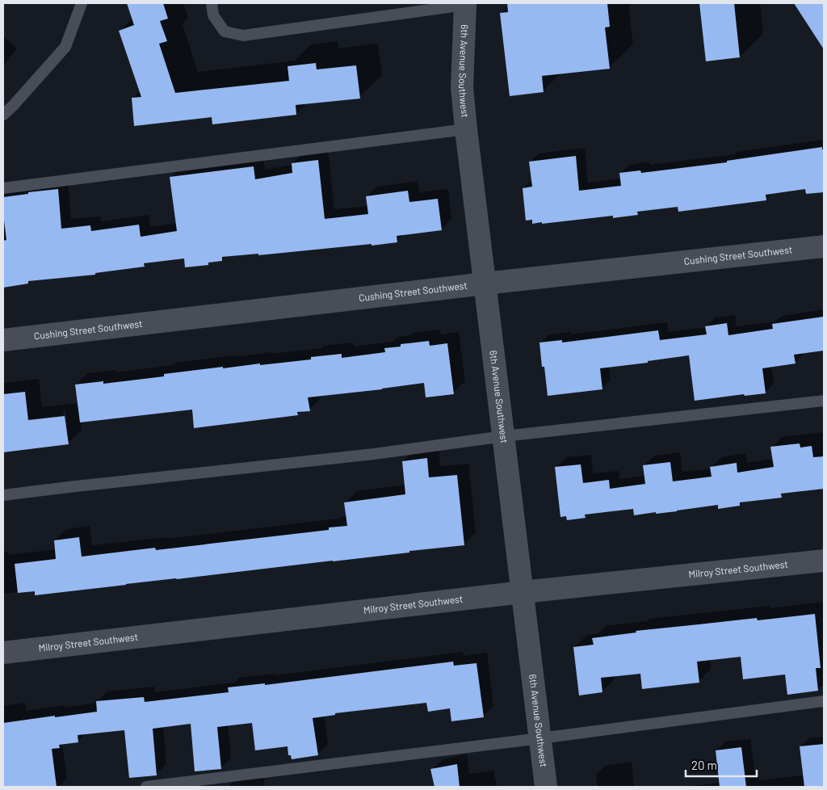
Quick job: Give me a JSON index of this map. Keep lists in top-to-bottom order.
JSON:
{
  "streets": {
    "street": ["6th Avenue Southwest", "Cushing Street Southwest", "Milroy Street Southwest"]
  },
  "crossings": [
    ["6th Avenue Southwest", "Cushing Street Southwest"],
    ["6th Avenue Southwest", "Milroy Street Southwest"]
  ],
  "scale_bar": "20 m"
}
